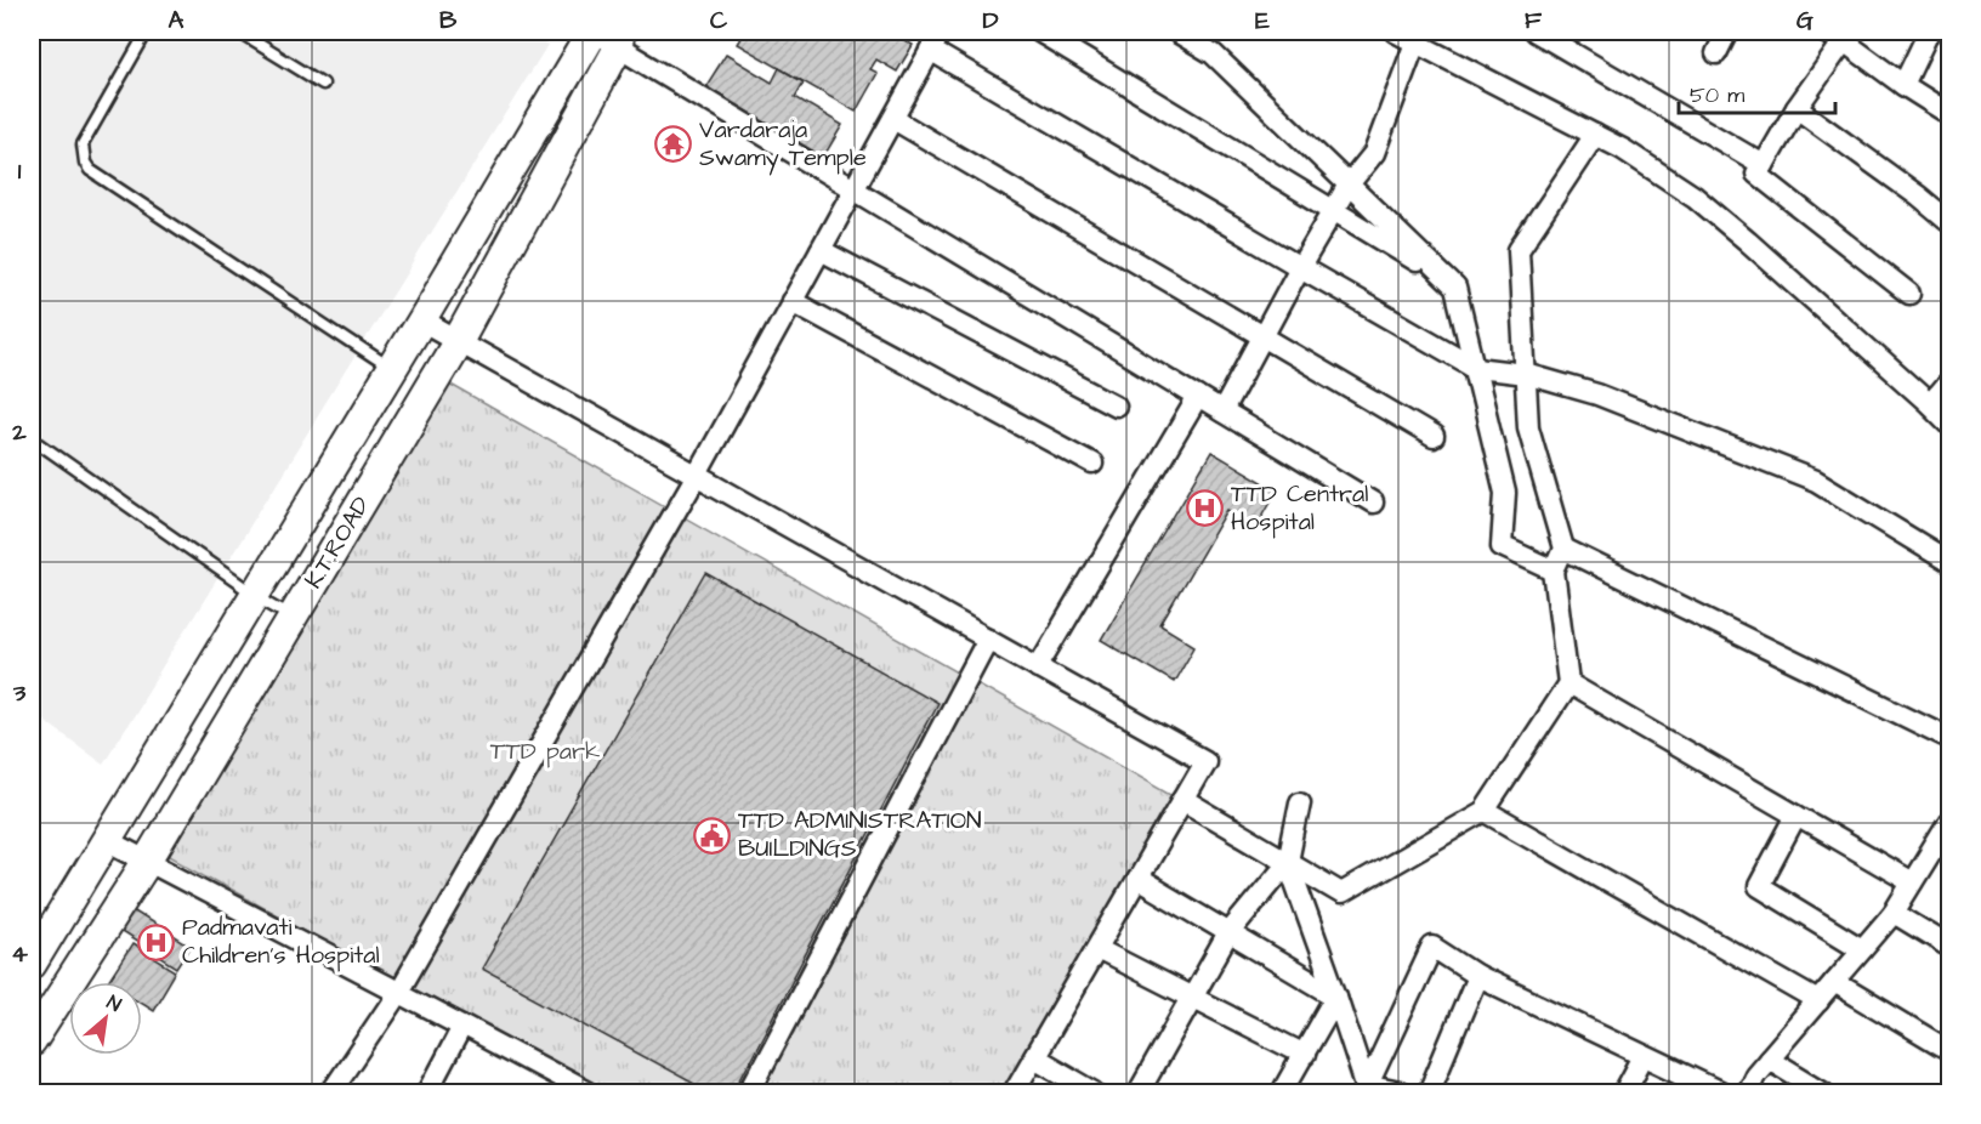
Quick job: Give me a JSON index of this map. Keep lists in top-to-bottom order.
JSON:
{
  "streets": {
    "main road": ["K.T.ROAD"]
  },
  "parks": ["TTD park"],
  "places": {
    "temple": ["Vardaraja Swamy Temple"],
    "hospital": ["TTD Central Hospital", "Padmavati Children's Hospital"],
    "public building": ["TTD ADMINISTRATION BUILDINGS"]
  },
  "scale_bar": "50 m",
  "north": "top right",
  "grid": {
    "columns": [
      "A",
      "B",
      "C",
      "D",
      "E",
      "F",
      "G"
    ],
    "rows": [
      "1",
      "2",
      "3",
      "4"
    ]
  }
}
